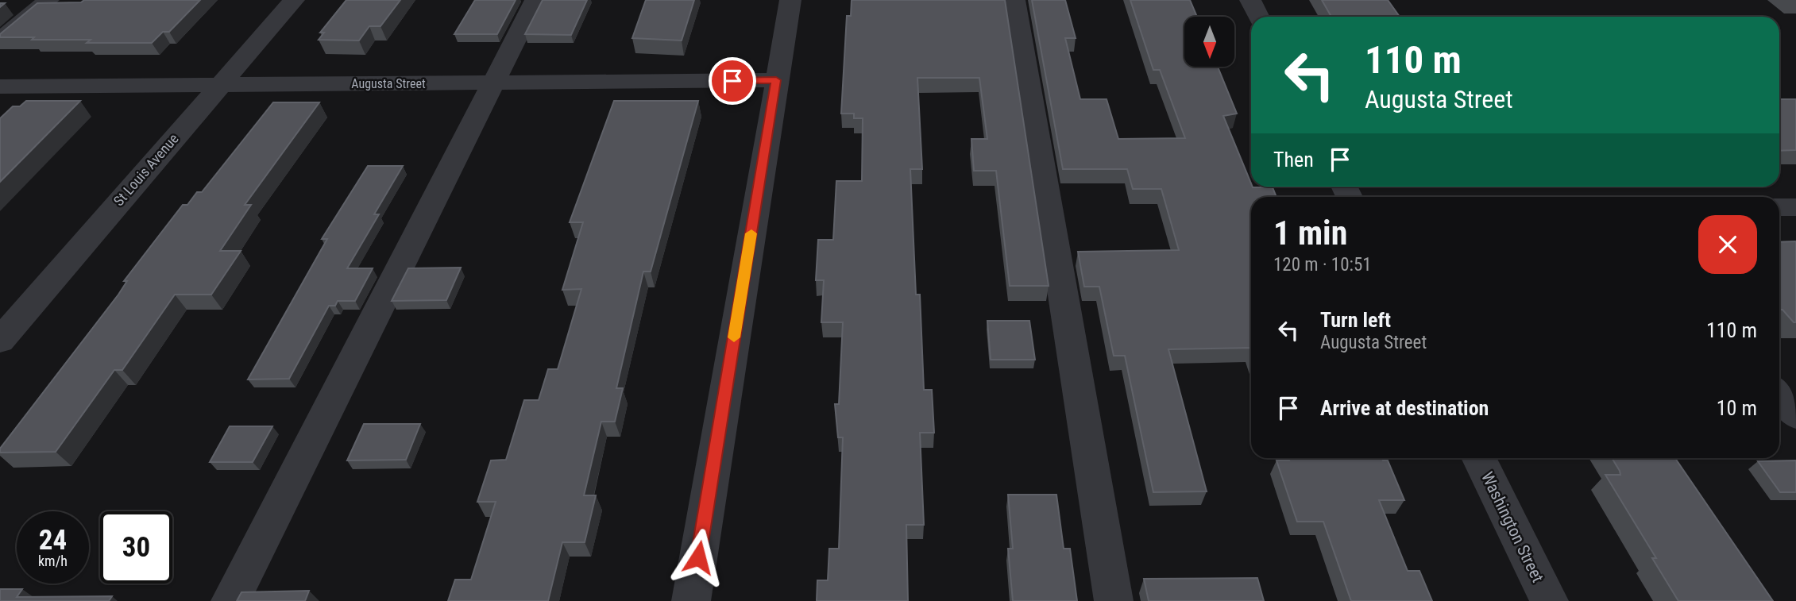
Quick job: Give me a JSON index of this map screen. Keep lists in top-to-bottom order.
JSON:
{
  "streets": {
    "street": ["Augusta Street", "St Louis Avenue", "Washington Street"]
  },
  "crossings": [
    ["Augusta Street", "St Louis Avenue"]
  ],
  "north": "bottom",
  "page": {
    "turn": ["110 m", "Augusta Street"],
    "then": "Then",
    "heading": ["1 min", "120 m · 10:51"],
    "list": [
      {
        "name": "Turn left",
        "note": "Augusta Street",
        "value": "110 m"
      },
      {
        "name": "Arrive at destination",
        "value": "10 m"
      }
    ],
    "speed": "24 km/h",
    "limit": "30"
  }
}
